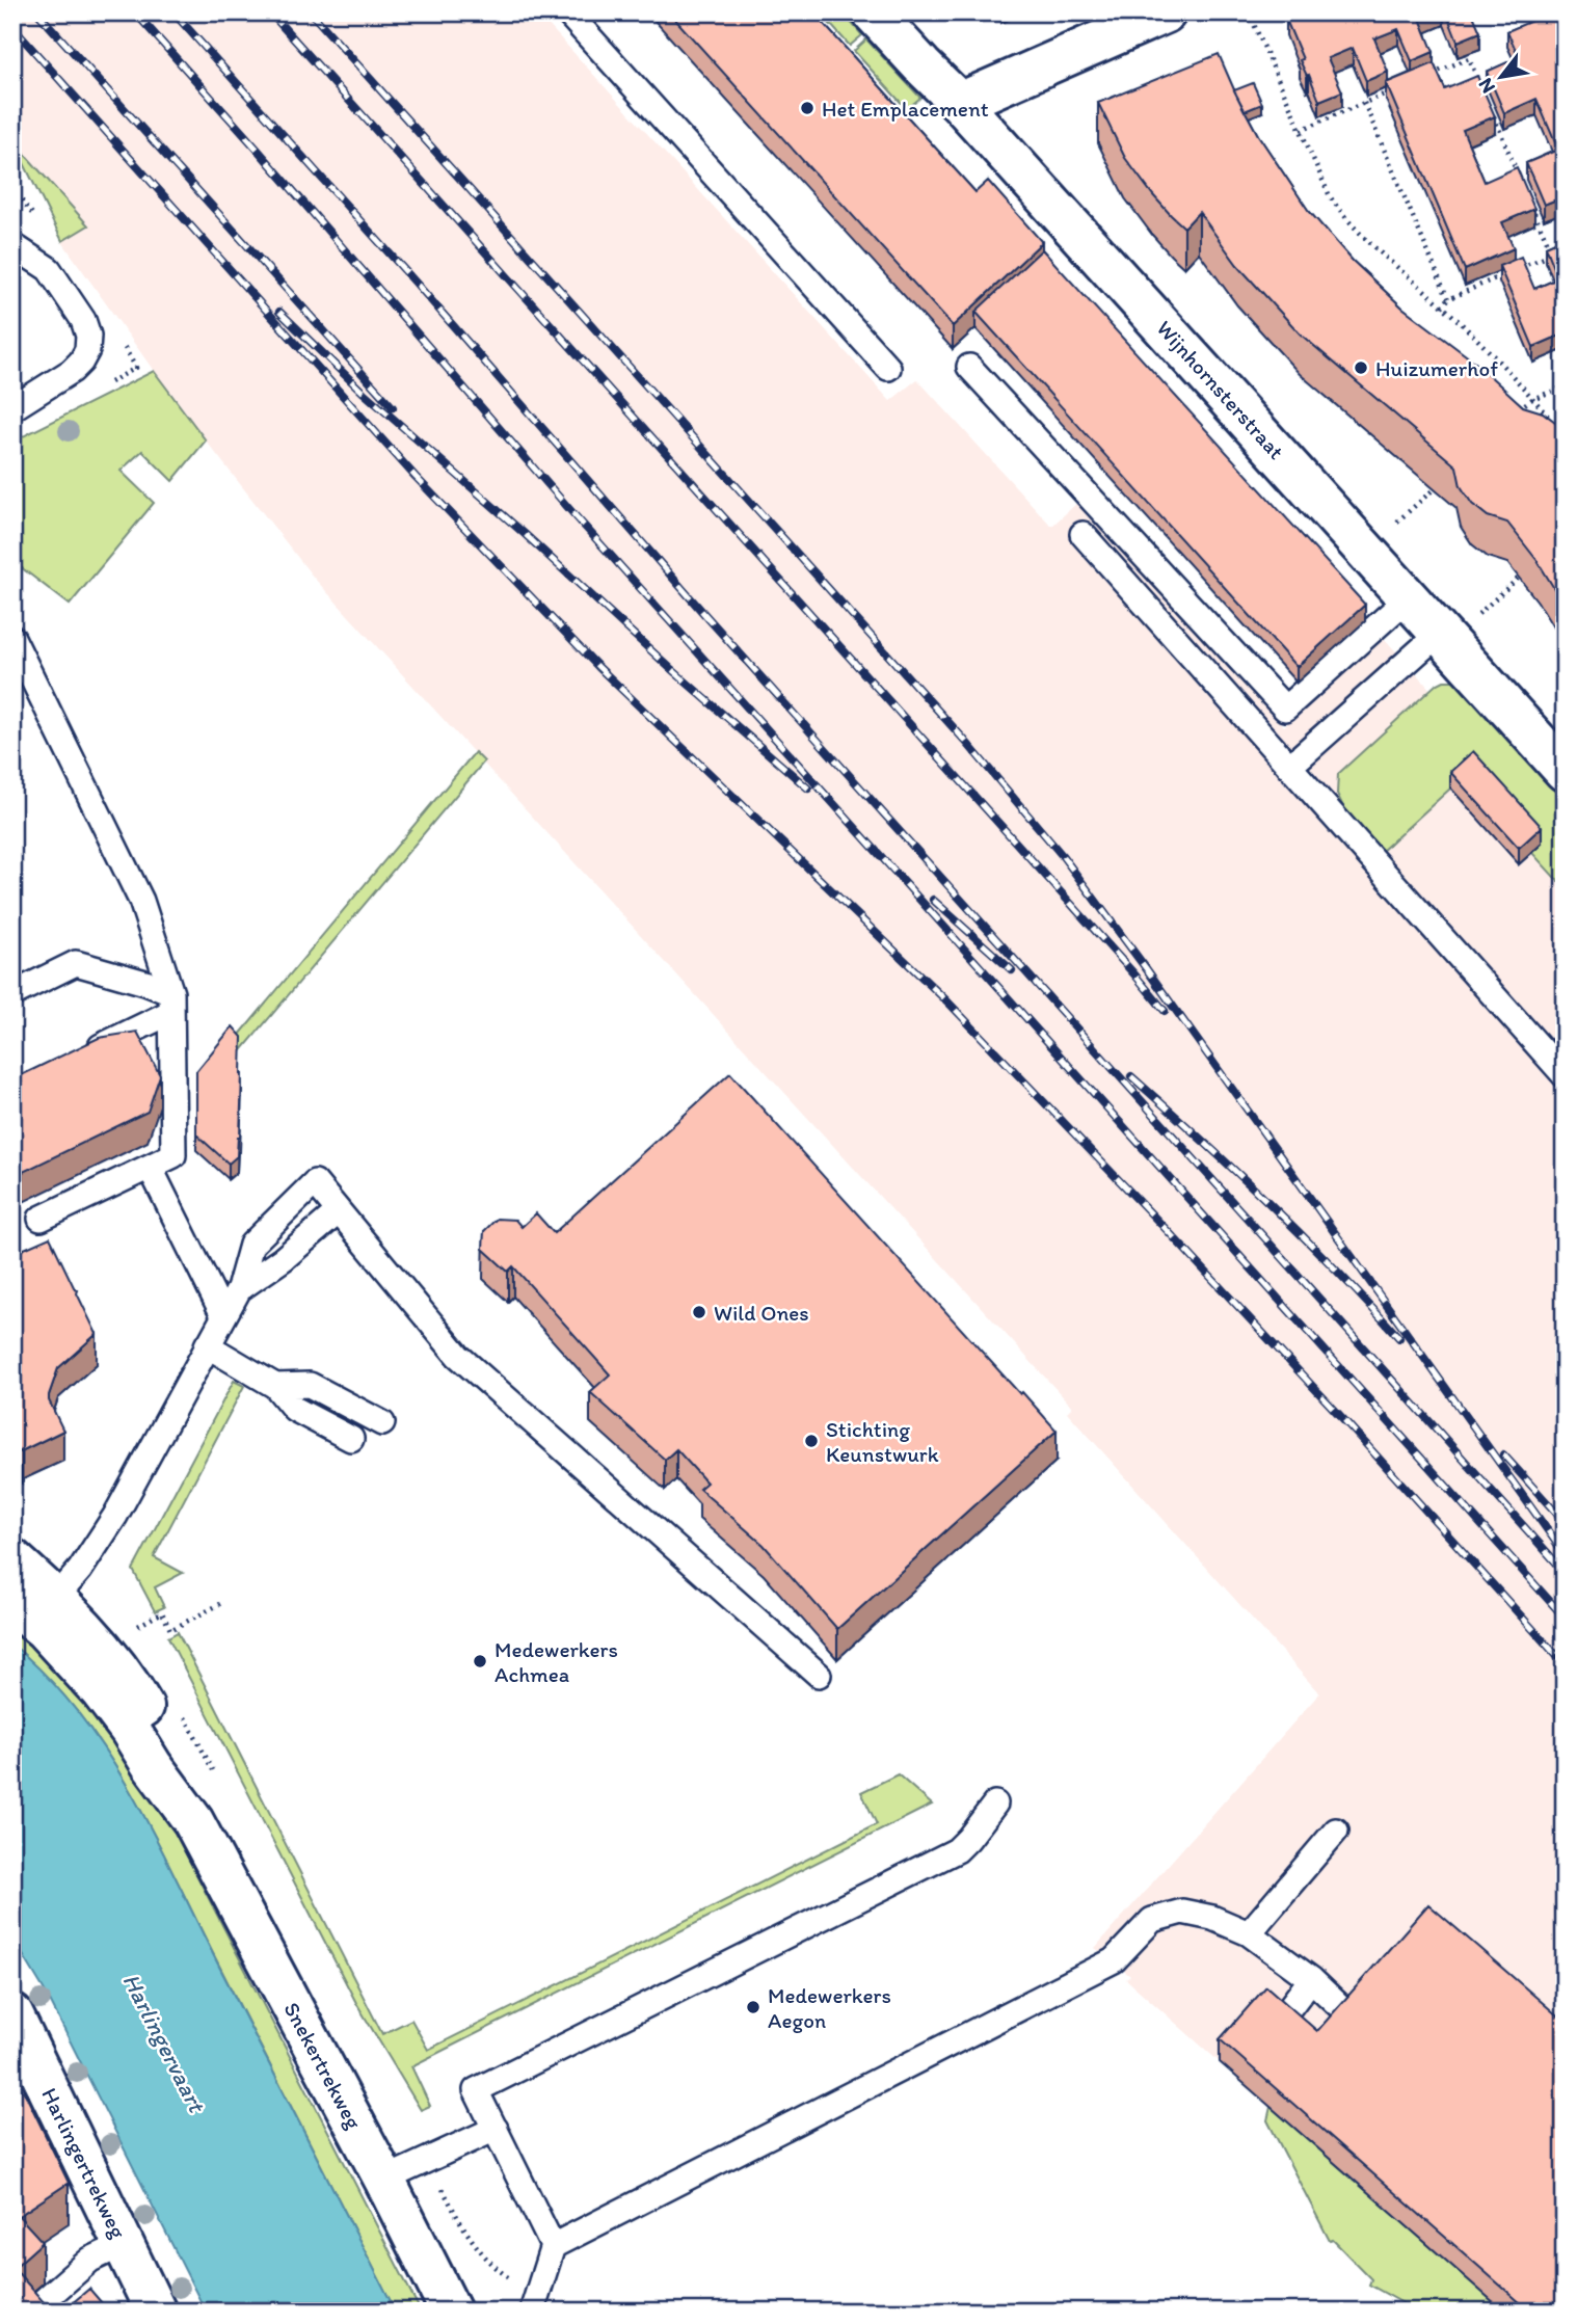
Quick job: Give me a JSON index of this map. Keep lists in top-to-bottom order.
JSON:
{
  "streets": {
    "street": ["Wijnhornsterstraat", "Snekertrekweg", "Harlingertrekweg"]
  },
  "water": ["Harlingervaart"],
  "places": [
    "Het Emplacement",
    "Huizumerhof",
    "Wild Ones",
    "Stichting Keunstwurk",
    "Medewerkers Achmea",
    "Medewerkers Aegon"
  ],
  "north": "bottom left"
}
